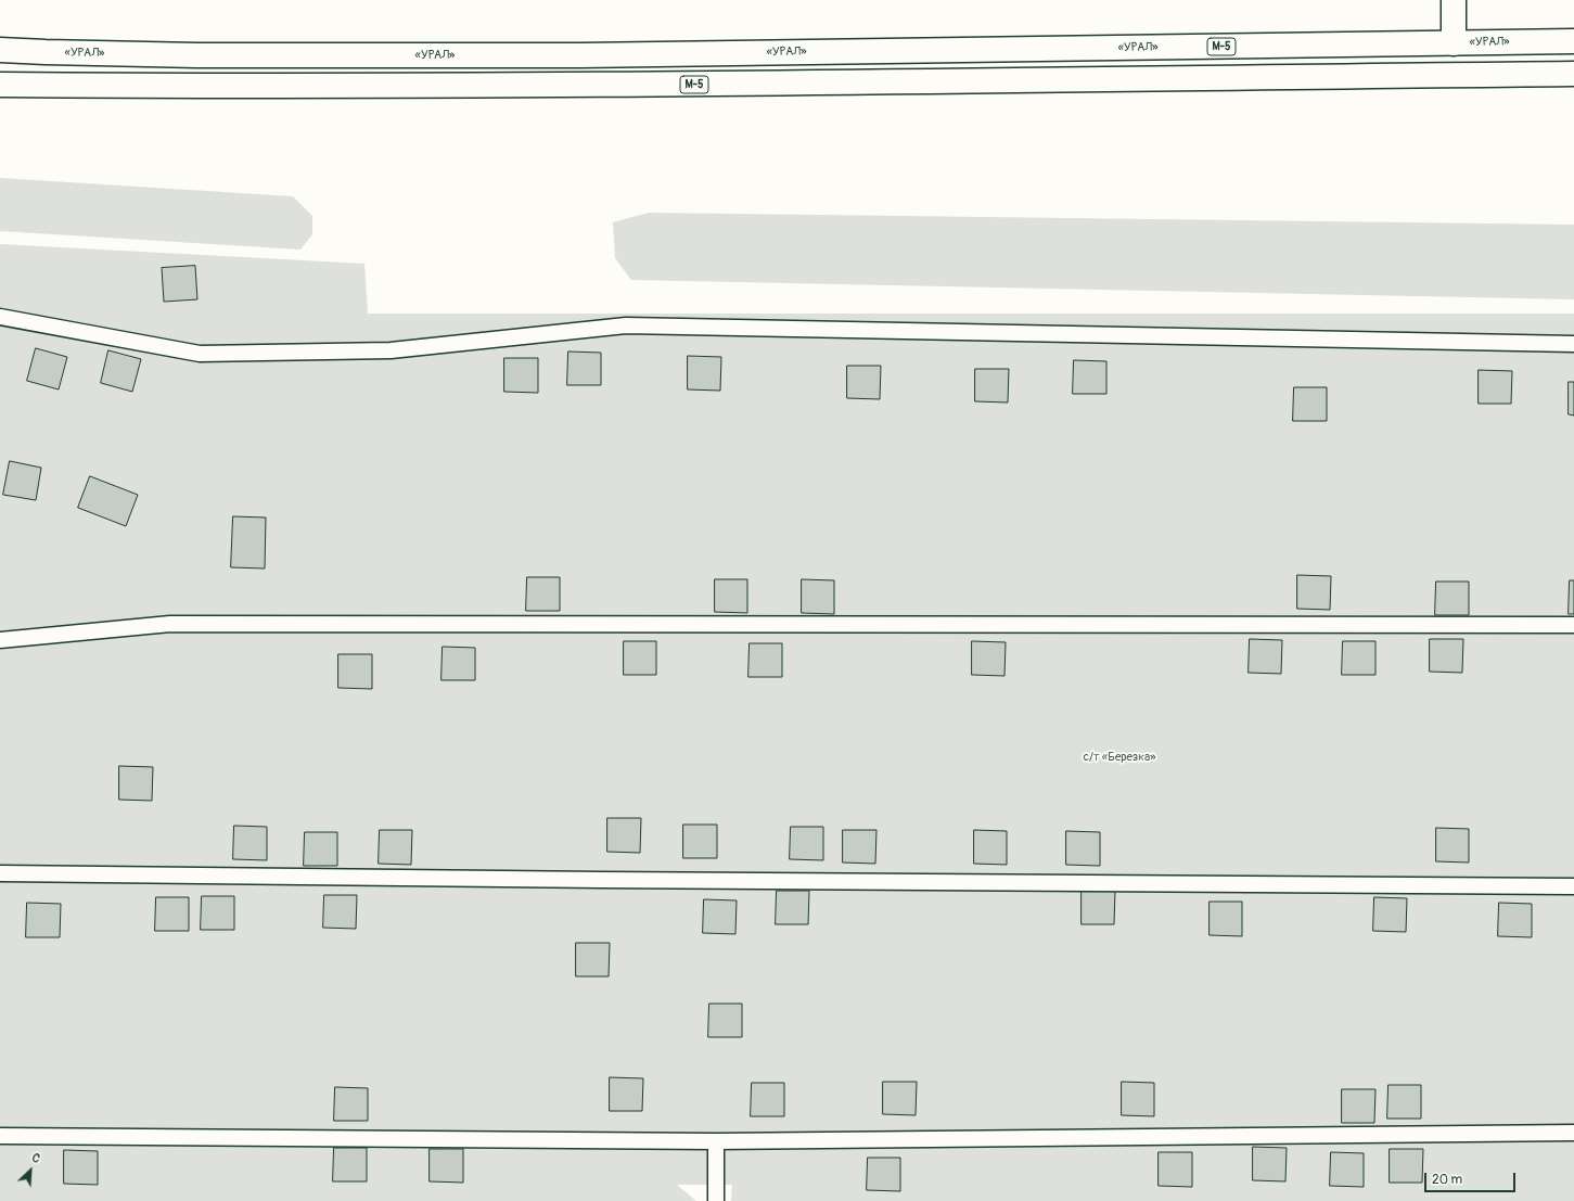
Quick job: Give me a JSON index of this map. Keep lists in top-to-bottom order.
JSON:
{
  "streets": {
    "main road": ["«УРАЛ»", "М-5"]
  },
  "parks": ["с/т «Березка»"],
  "scale_bar": "20 m",
  "north": "top right"
}
